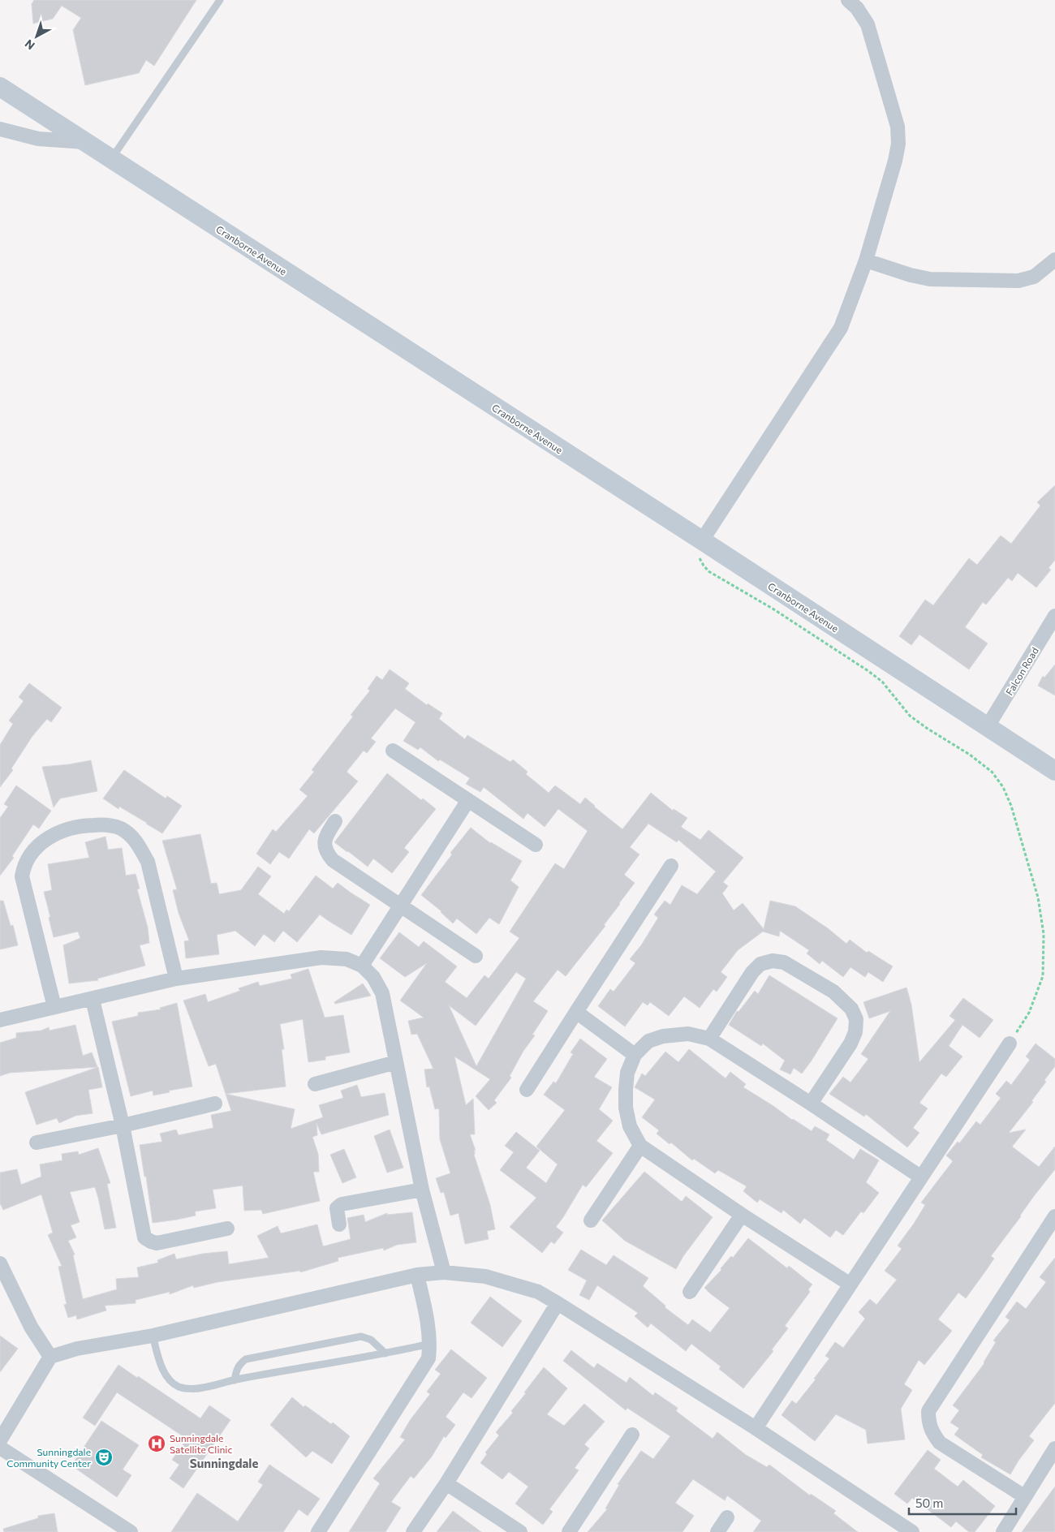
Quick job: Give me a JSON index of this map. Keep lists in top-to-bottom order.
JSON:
{
  "streets": {
    "street": ["Cranborne Avenue", "Falcon Road"]
  },
  "crossings": [
    ["Cranborne Avenue", "Falcon Road"]
  ],
  "districts": ["Sunningdale"],
  "places": {
    "hospital": ["Sunningdale Satellite Clinic"],
    "theatre": ["Sunningdale Community Center"]
  },
  "scale_bar": "50 m",
  "north": "bottom left"
}
